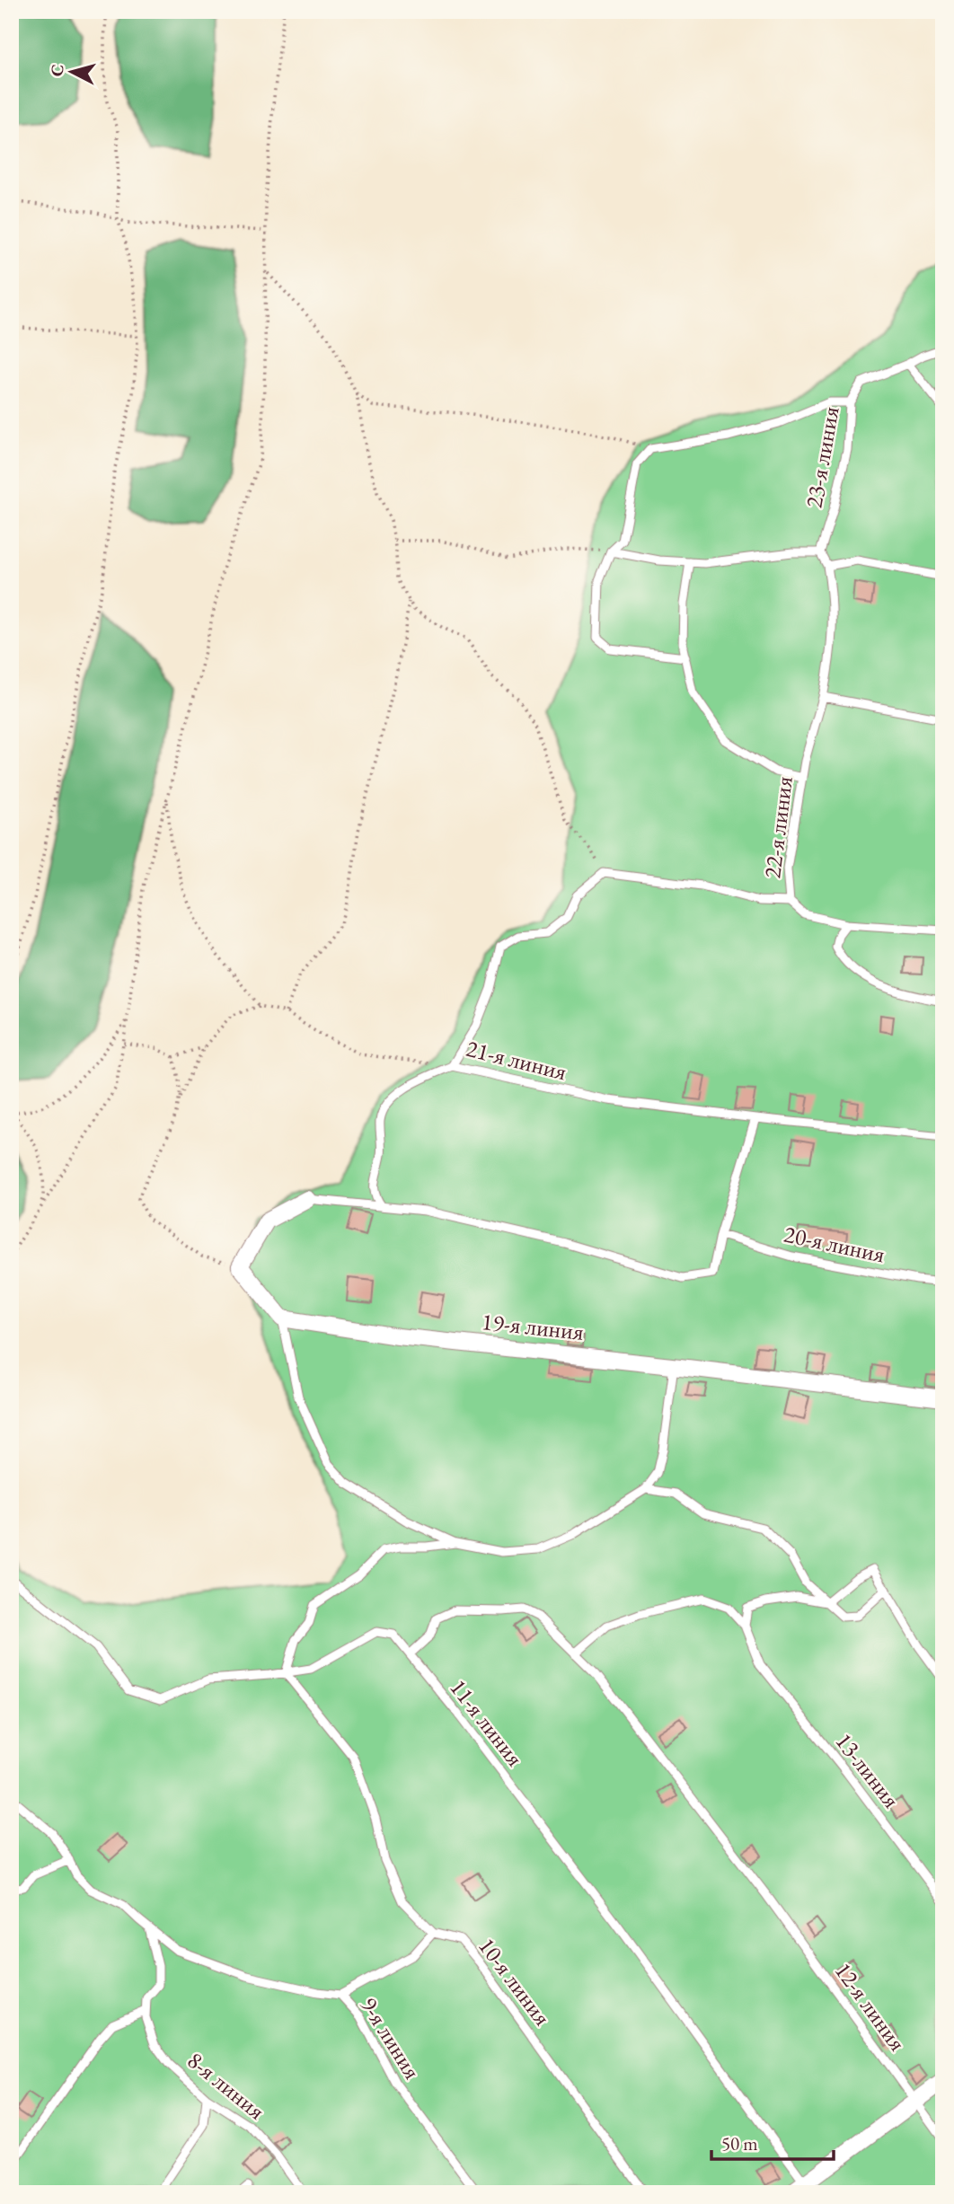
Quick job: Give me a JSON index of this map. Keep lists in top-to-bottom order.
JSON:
{
  "streets": {
    "street": ["19-я линия"],
    "lane": [
      "23-я линия",
      "22-я линия",
      "21-я линия",
      "20-я линия",
      "11-я линия",
      "13-линия",
      "10-я линия",
      "12-я линия",
      "9-я линия",
      "8-я линия"
    ]
  },
  "crossings": [
    ["11-я линия", "10-я линия"],
    ["11-я линия", "12-я линия"],
    ["10-я линия", "9-я линия"]
  ],
  "scale_bar": "50 m",
  "north": "left"
}
